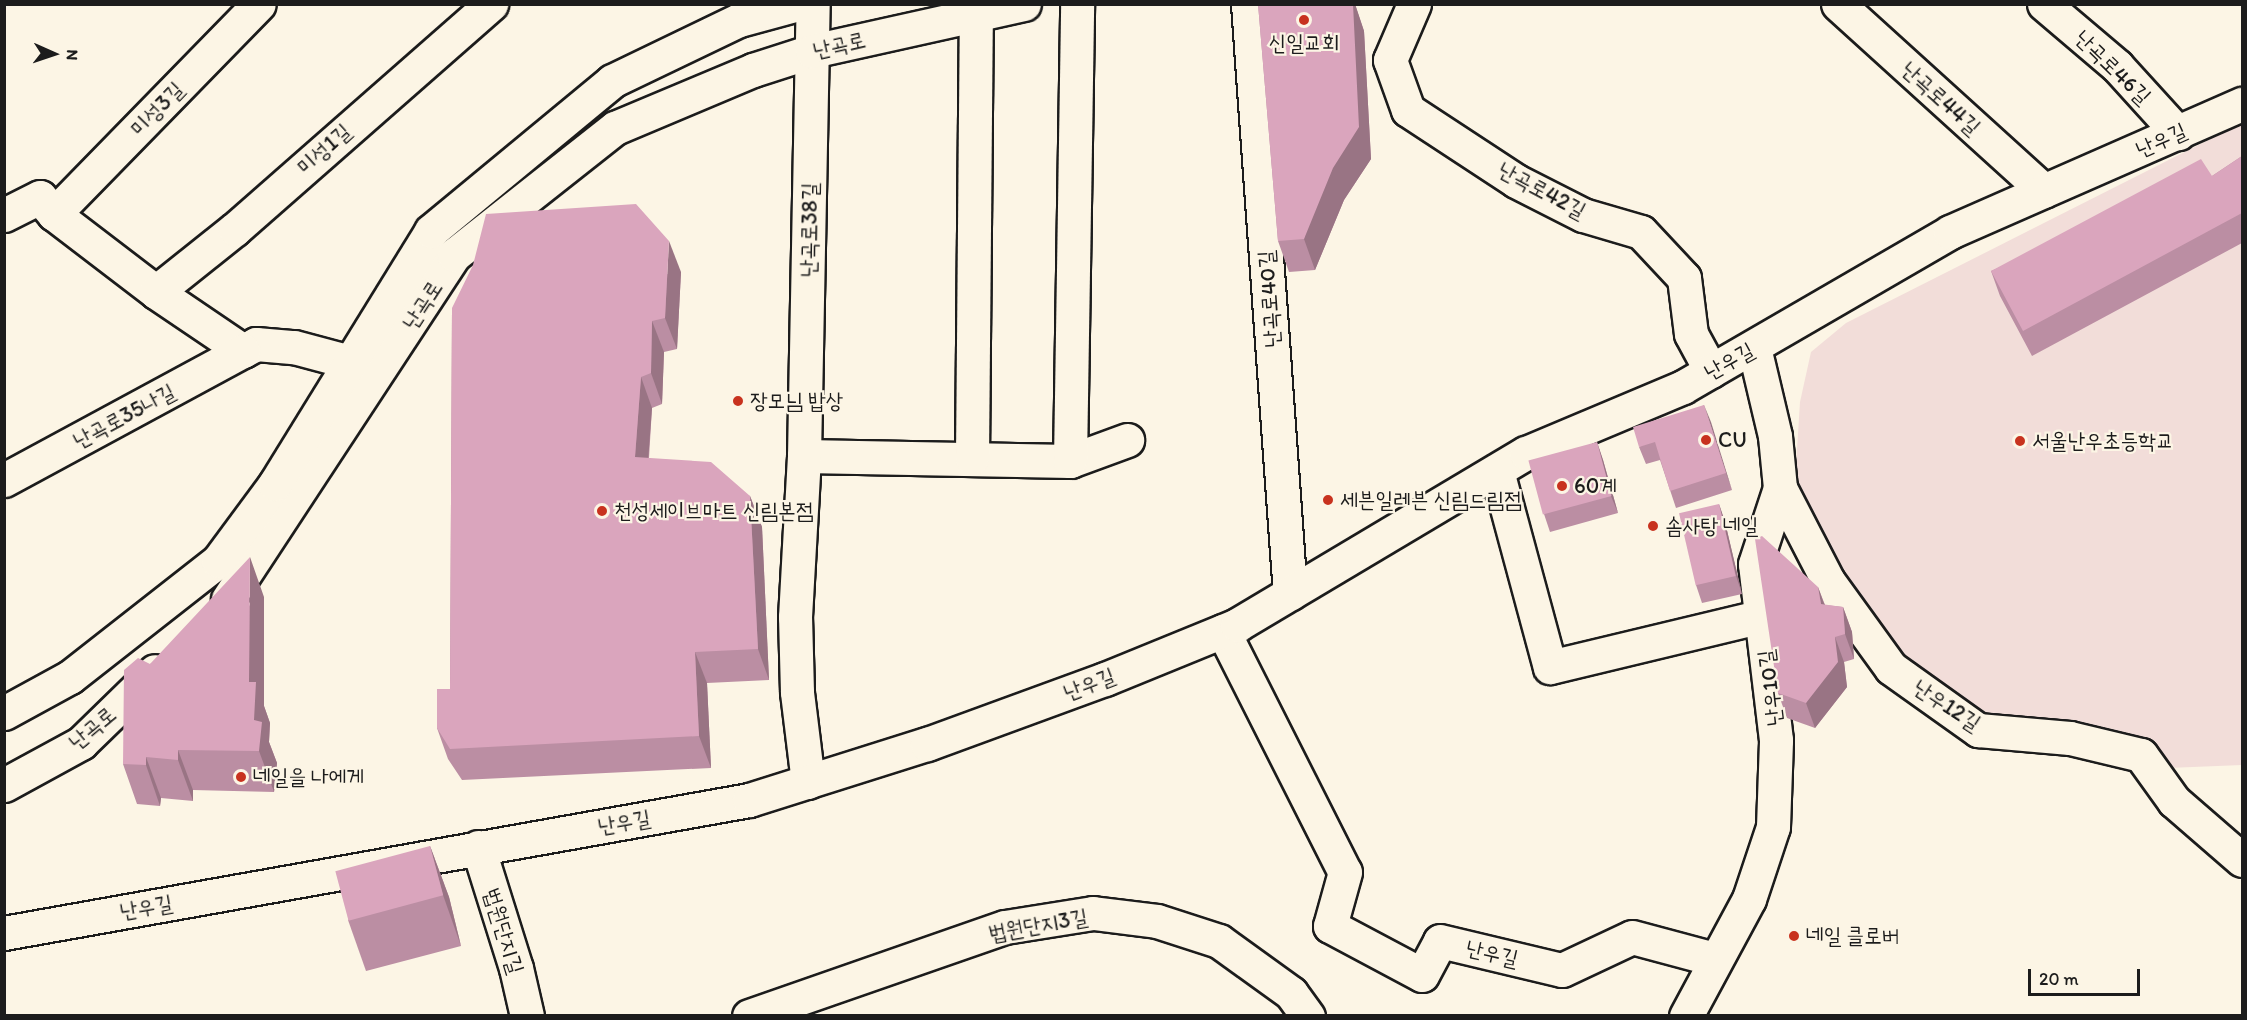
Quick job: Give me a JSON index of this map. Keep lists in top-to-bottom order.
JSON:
{
  "streets": {
    "street": [
      "난곡로",
      "난곡로46길",
      "난곡로44길",
      "미성3길",
      "난우길",
      "미성1길",
      "난곡로42길",
      "난곡로38길",
      "난곡로40길",
      "난곡로35나길",
      "난우10길",
      "난우12길",
      "법원단지3길",
      "법원단지길"
    ]
  },
  "crossings": [
    ["난곡로", "난곡로38길"],
    ["난곡로46길", "난우길"],
    ["난곡로44길", "난우길"],
    ["난우길", "난곡로42길"],
    ["난우길", "난곡로38길"],
    ["난우길", "난곡로40길"],
    ["난우길", "난우10길"],
    ["난우길", "법원단지길"],
    ["난우10길", "난우12길"]
  ],
  "places": [
    "신일교회",
    "장모님 밥상",
    "CU",
    "서울난우초등학교",
    "60계",
    "세븐일레븐 신림드림점",
    "천성세이브마트 신림본점",
    "솜사탕 네일",
    "네일을 나에게",
    "네일 클로버"
  ],
  "scale_bar": "20 m",
  "north": "right"
}
